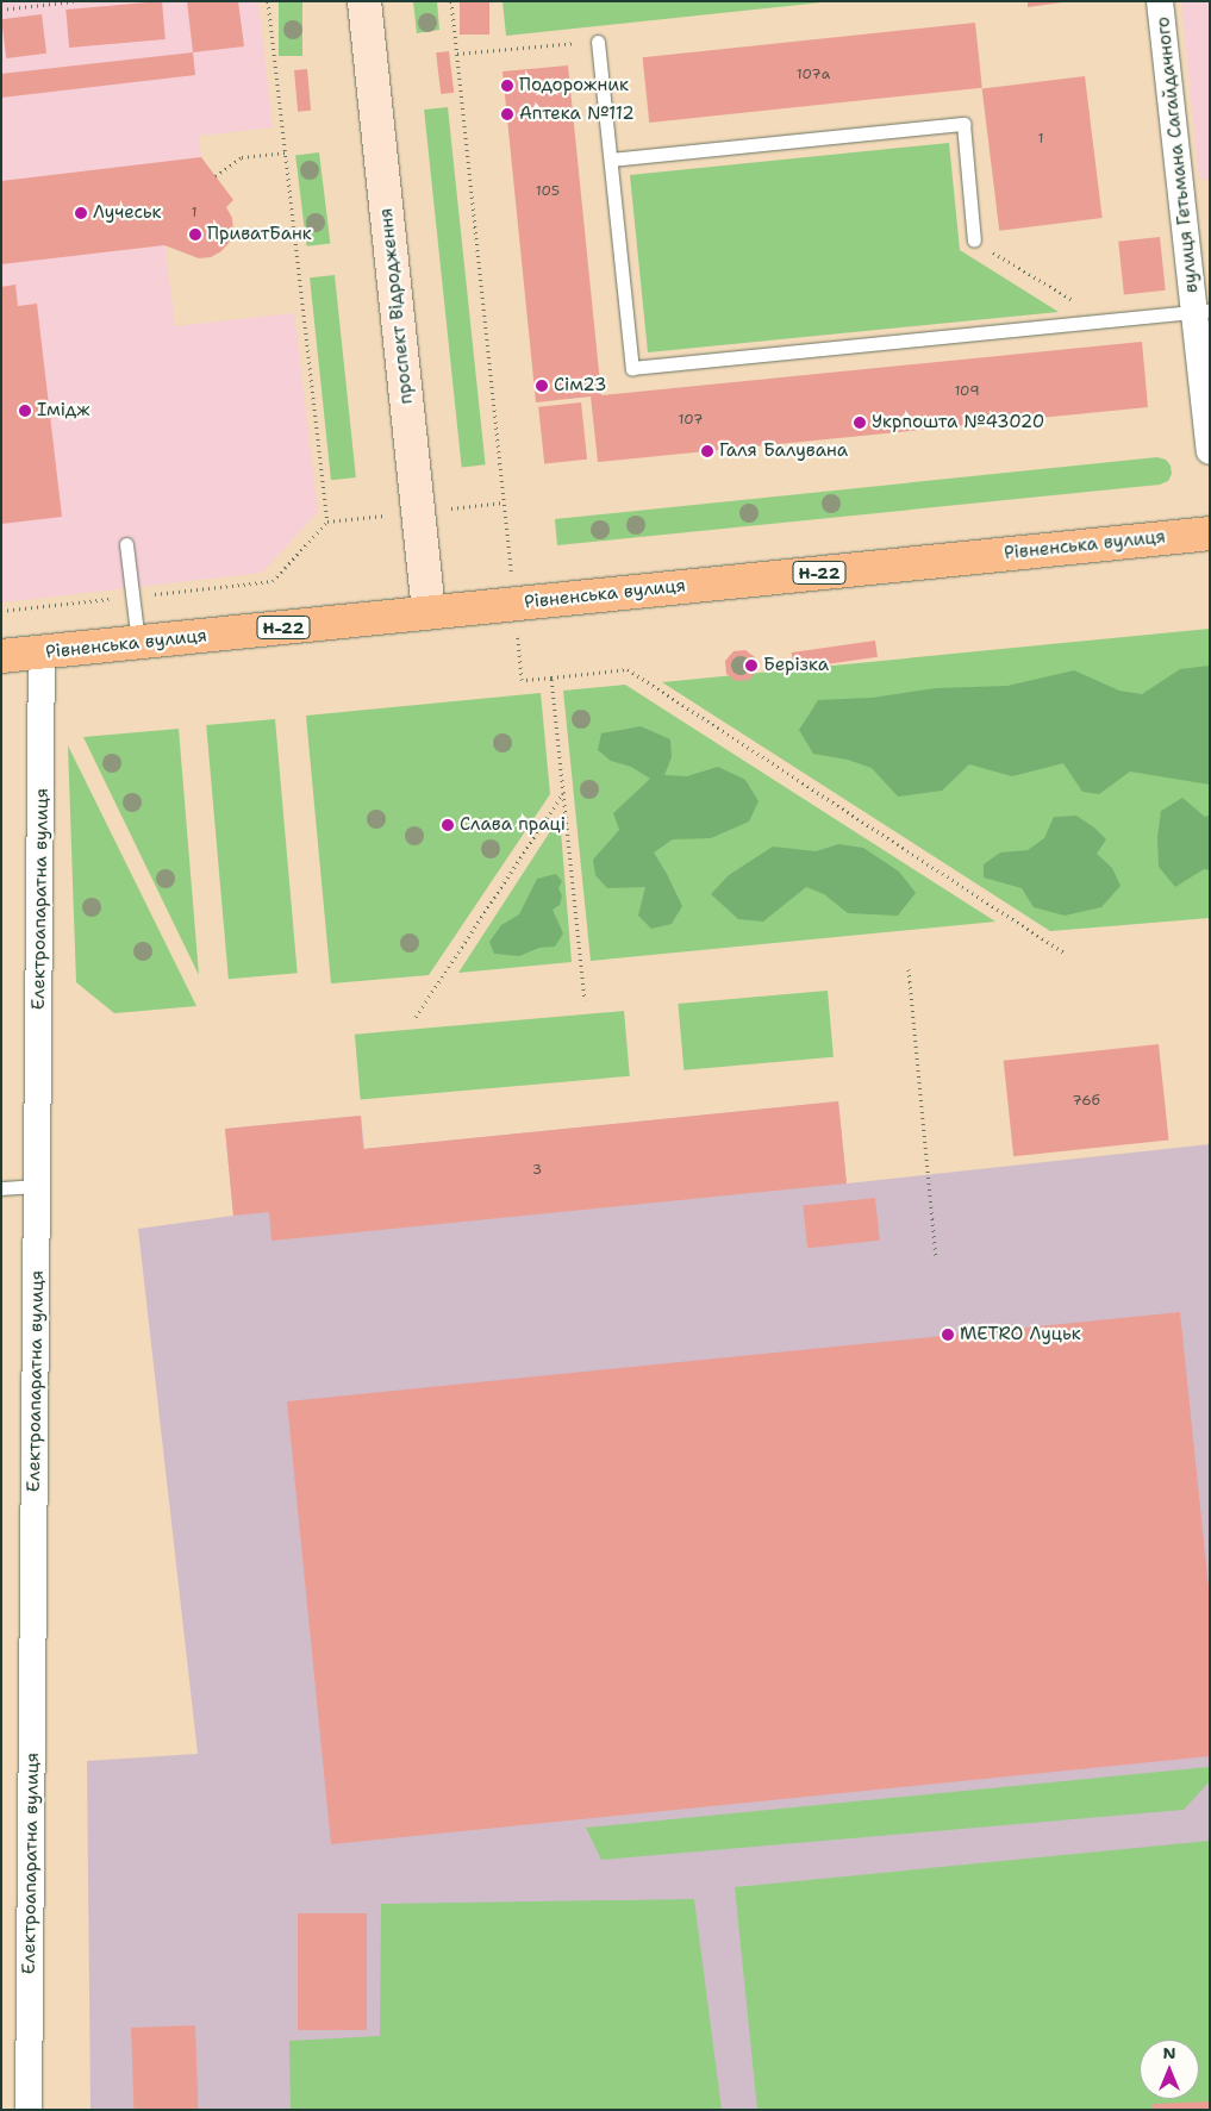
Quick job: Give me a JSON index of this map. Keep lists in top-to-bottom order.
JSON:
{
  "streets": {
    "main road": ["проспект Відродження", "Рівненська вулиця", "Н-22"],
    "street": ["вулиця Гетьмана Сагайдачного", "Електроапаратна вулиця"]
  },
  "crossings": [
    ["проспект Відродження", "Рівненська вулиця"],
    ["Рівненська вулиця", "Електроапаратна вулиця"]
  ],
  "places": [
    "Подорожник",
    "Аптека №112",
    "Лучеськ",
    "ПриватБанк",
    "Сім23",
    "Імідж",
    "Укрпошта №43020",
    "Галя Балувана",
    "Берізка",
    "Слава праці",
    "METRO Луцьк"
  ],
  "house_numbers": [
    "107а",
    "1",
    "105",
    "1",
    "109",
    "107",
    "76б",
    "3"
  ],
  "north": "top"
}
